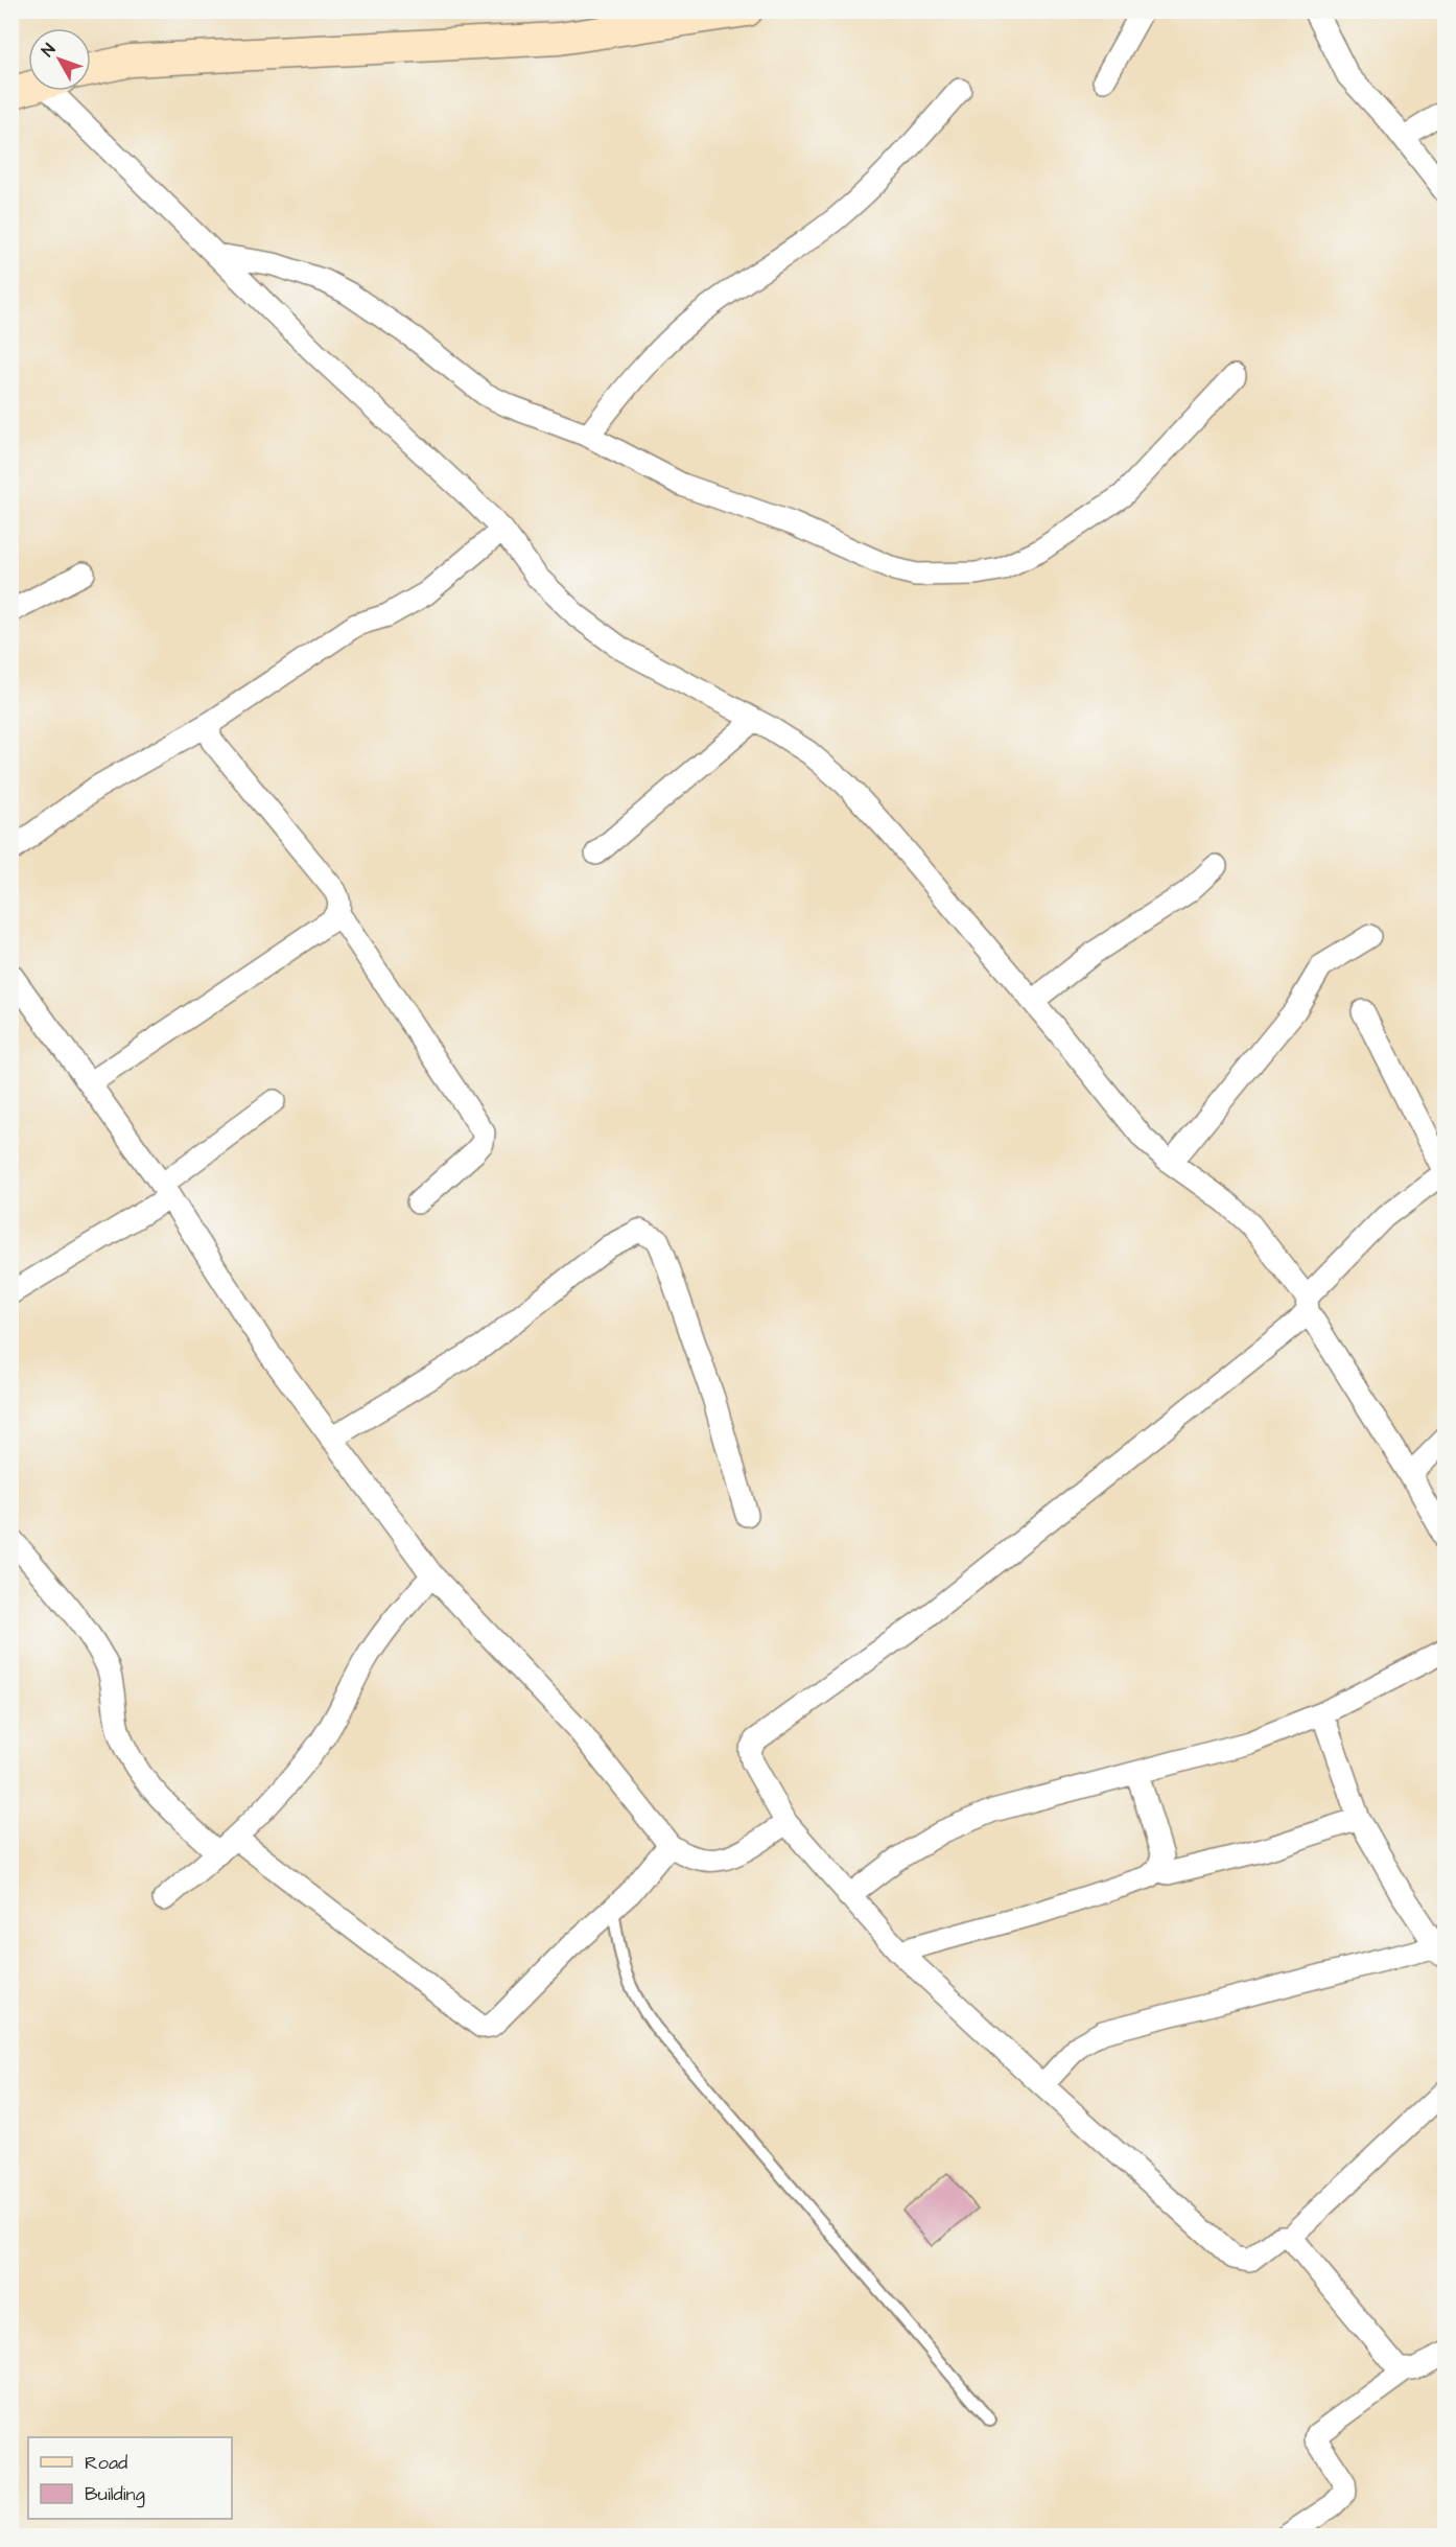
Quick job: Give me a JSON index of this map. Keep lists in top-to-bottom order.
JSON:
{
  "legend": ["Road", "Building"],
  "north": "top left"
}
